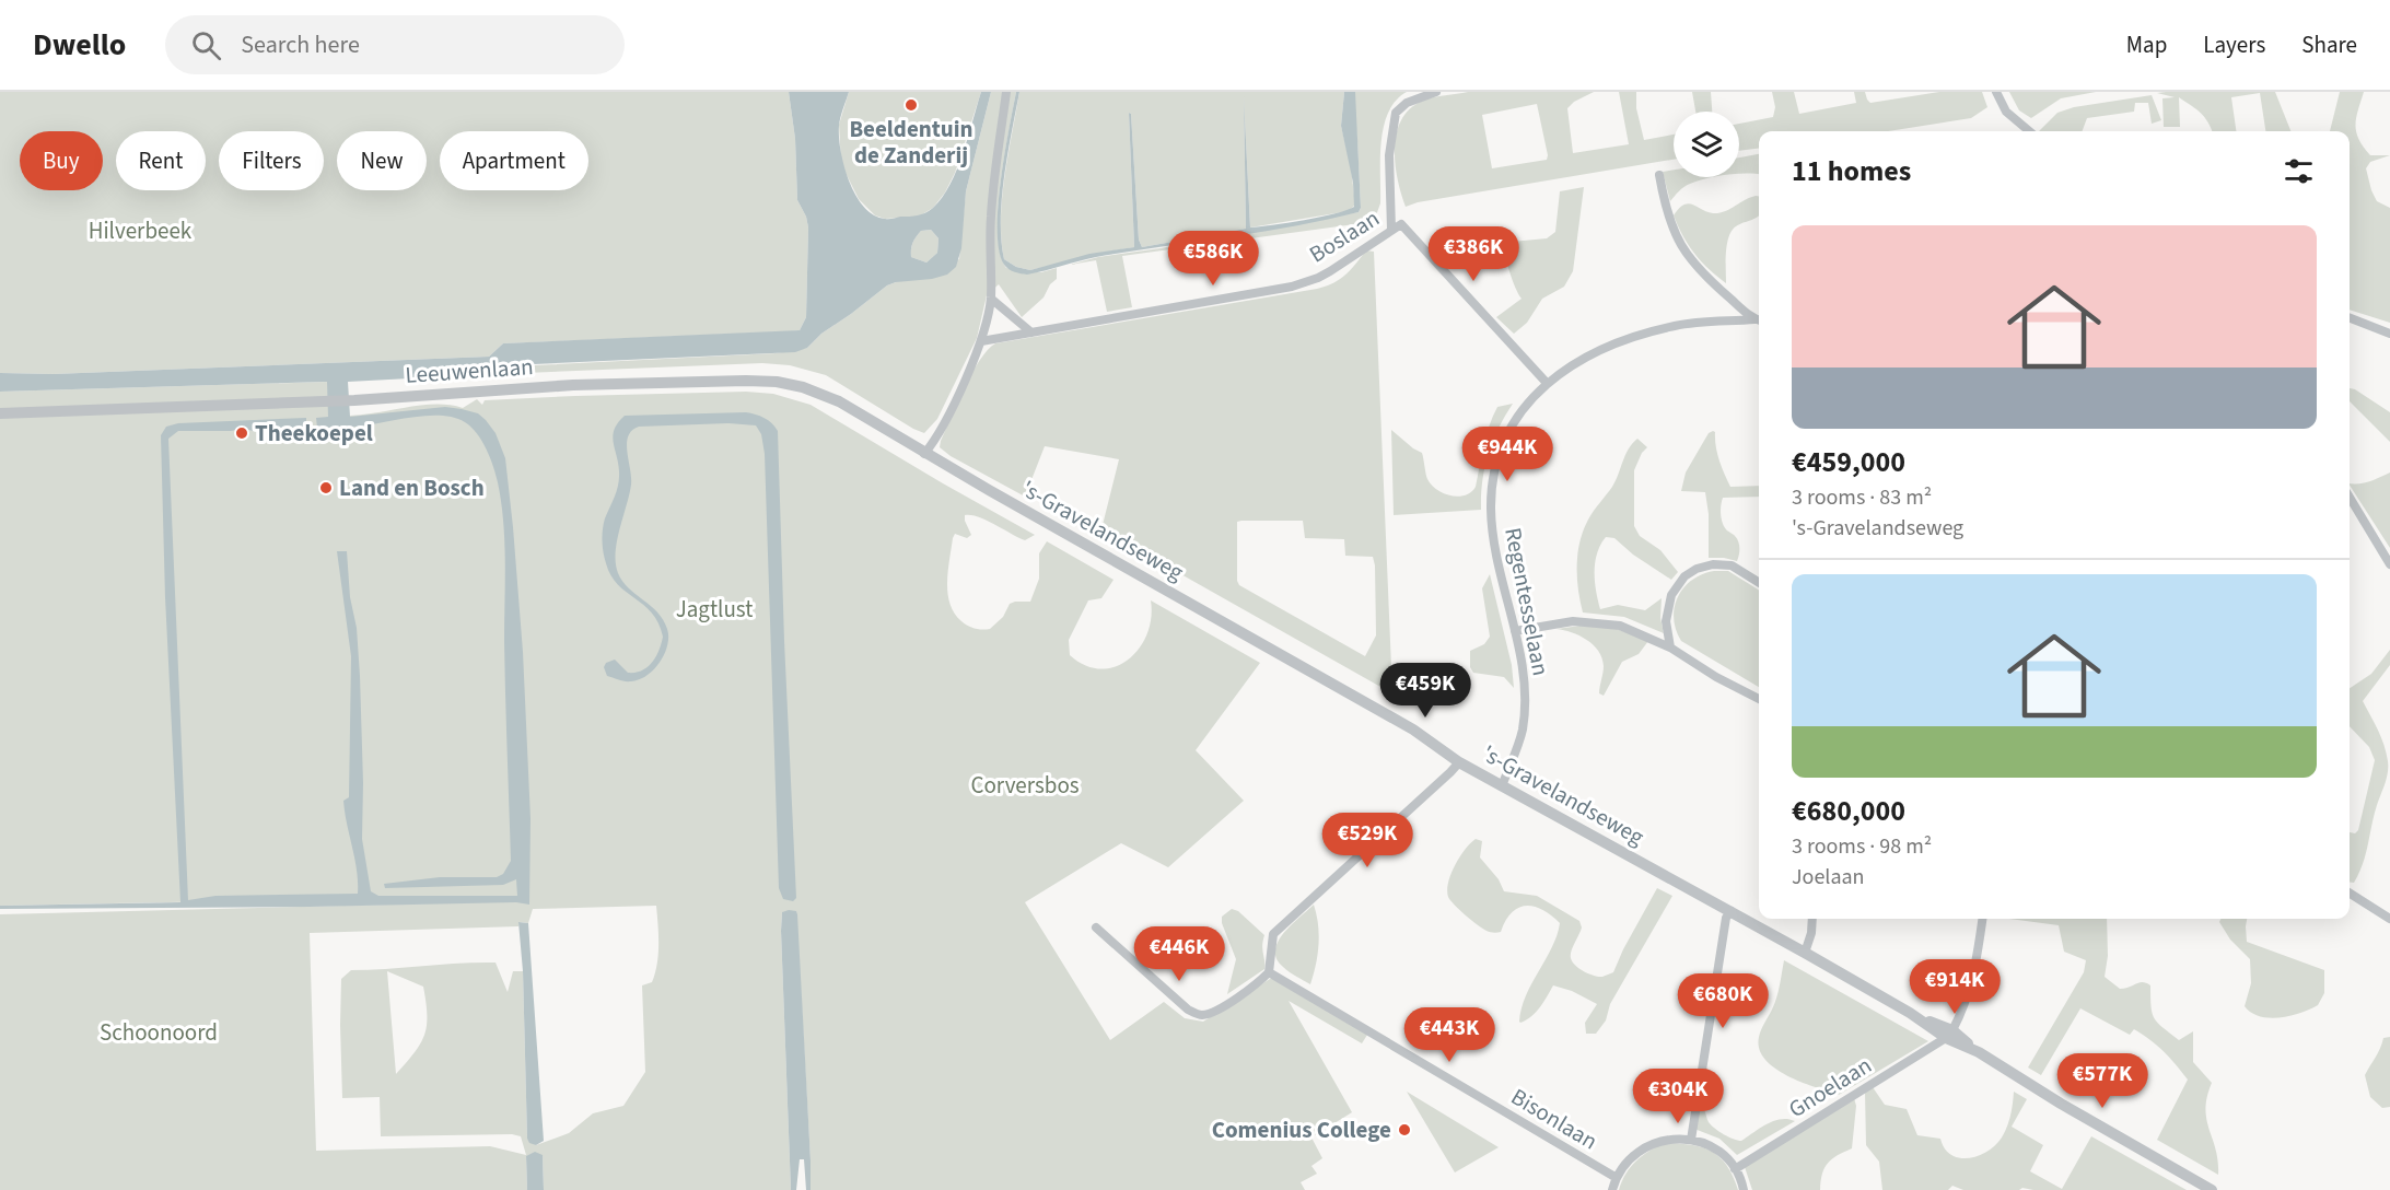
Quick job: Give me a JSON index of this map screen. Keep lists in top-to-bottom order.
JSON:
{
  "streets": {
    "street": [
      "Boslaan",
      "Leeuwenlaan",
      "'s-Gravelandseweg",
      "Regentesselaan",
      "Gnoelaan",
      "Bisonlaan"
    ]
  },
  "crossings": [
    ["Boslaan", "Regentesselaan"],
    ["Leeuwenlaan", "'s-Gravelandseweg"],
    ["'s-Gravelandseweg", "Regentesselaan"],
    ["'s-Gravelandseweg", "Gnoelaan"]
  ],
  "parks": [
    "Hilverbeek",
    "Jagtlust",
    "Corversbos",
    "Schoonoord"
  ],
  "places": [
    "Beeldentuin de Zanderij",
    "Theekoepel",
    "Land en Bosch",
    "Comenius College"
  ],
  "page": {
    "header": "Dwello",
    "search": "Search here",
    "nav": ["Map", "Layers", "Share"],
    "chip": [
      "Buy",
      "Rent",
      "Filters",
      "New",
      "Apartment"
    ],
    "heading": "11 homes",
    "list": [
      {
        "name": "€459,000",
        "note": "3 rooms · 83 m² · 's-Gravelandseweg"
      },
      {
        "name": "€680,000",
        "note": "3 rooms · 98 m² · Joelaan"
      }
    ],
    "price": [
      "€386K",
      "€586K",
      "€944K",
      "€459K",
      "€529K",
      "€446K",
      "€914K",
      "€680K",
      "€443K",
      "€577K",
      "€304K"
    ]
  }
}
